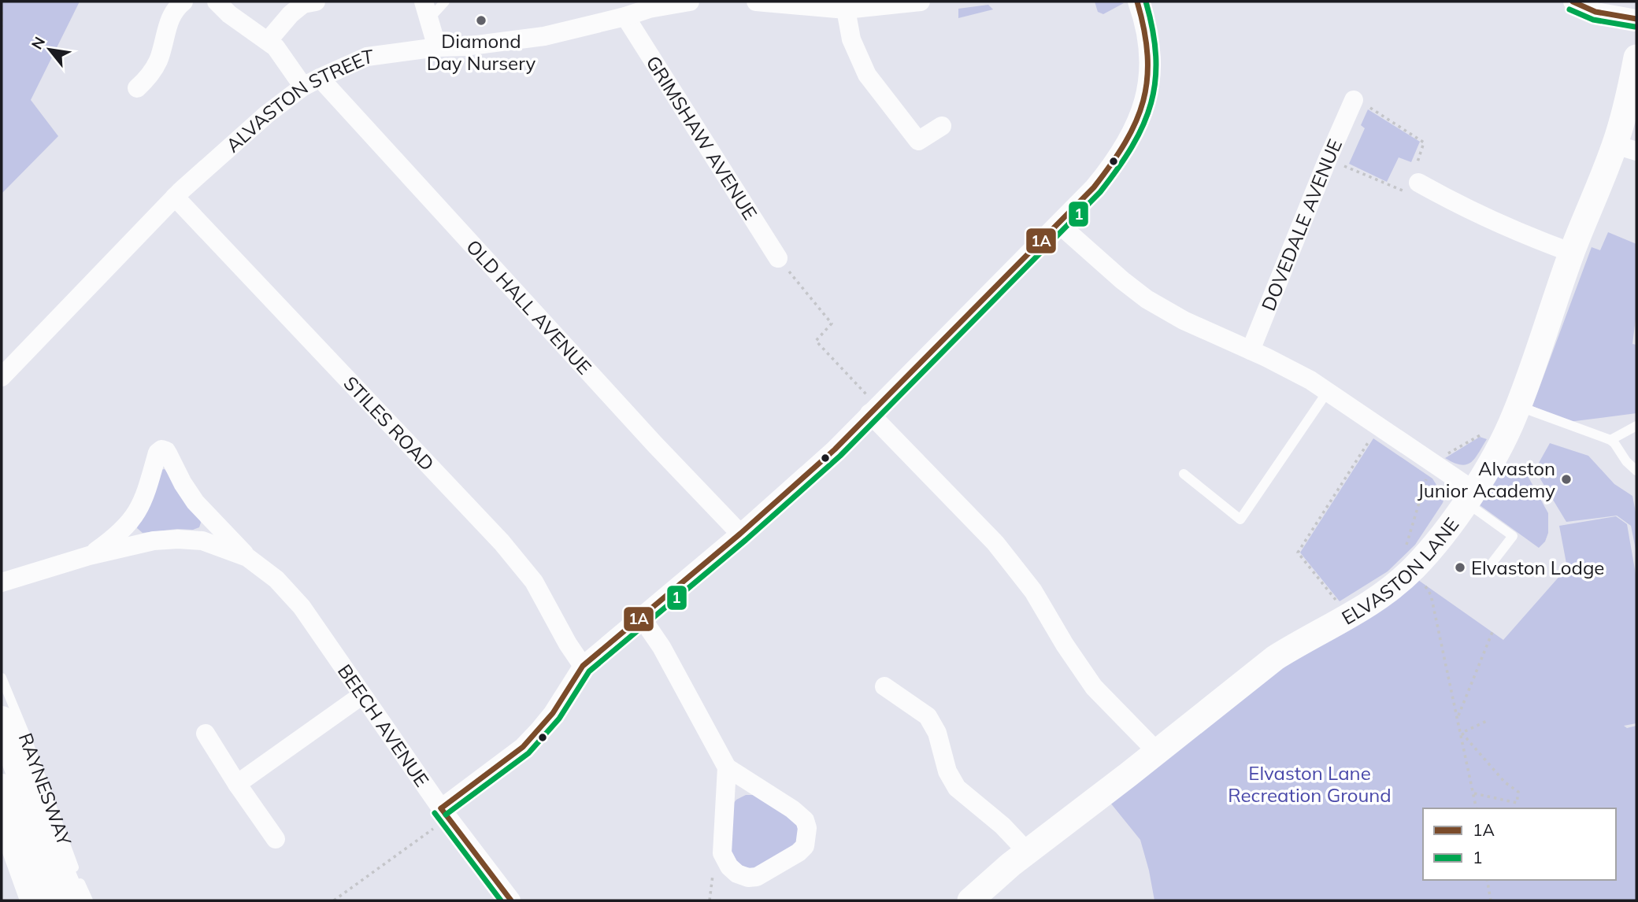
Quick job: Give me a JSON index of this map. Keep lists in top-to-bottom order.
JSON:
{
  "streets": {
    "highway": ["RAYNESWAY"],
    "street": [
      "ALVASTON STREET",
      "GRIMSHAW AVENUE",
      "DOVEDALE AVENUE",
      "OLD HALL AVENUE",
      "STILES ROAD",
      "ELVASTON LANE",
      "BEECH AVENUE"
    ]
  },
  "crossings": [
    ["ALVASTON STREET", "GRIMSHAW AVENUE"],
    ["ALVASTON STREET", "OLD HALL AVENUE"],
    ["ALVASTON STREET", "STILES ROAD"]
  ],
  "parks": ["Elvaston Lane Recreation Ground"],
  "places": ["Diamond Day Nursery", "Alvaston Junior Academy", "Elvaston Lodge"],
  "lines": ["transit line 1A", "transit line 1"],
  "legend": ["1A", "1"],
  "north": "top left"
}
